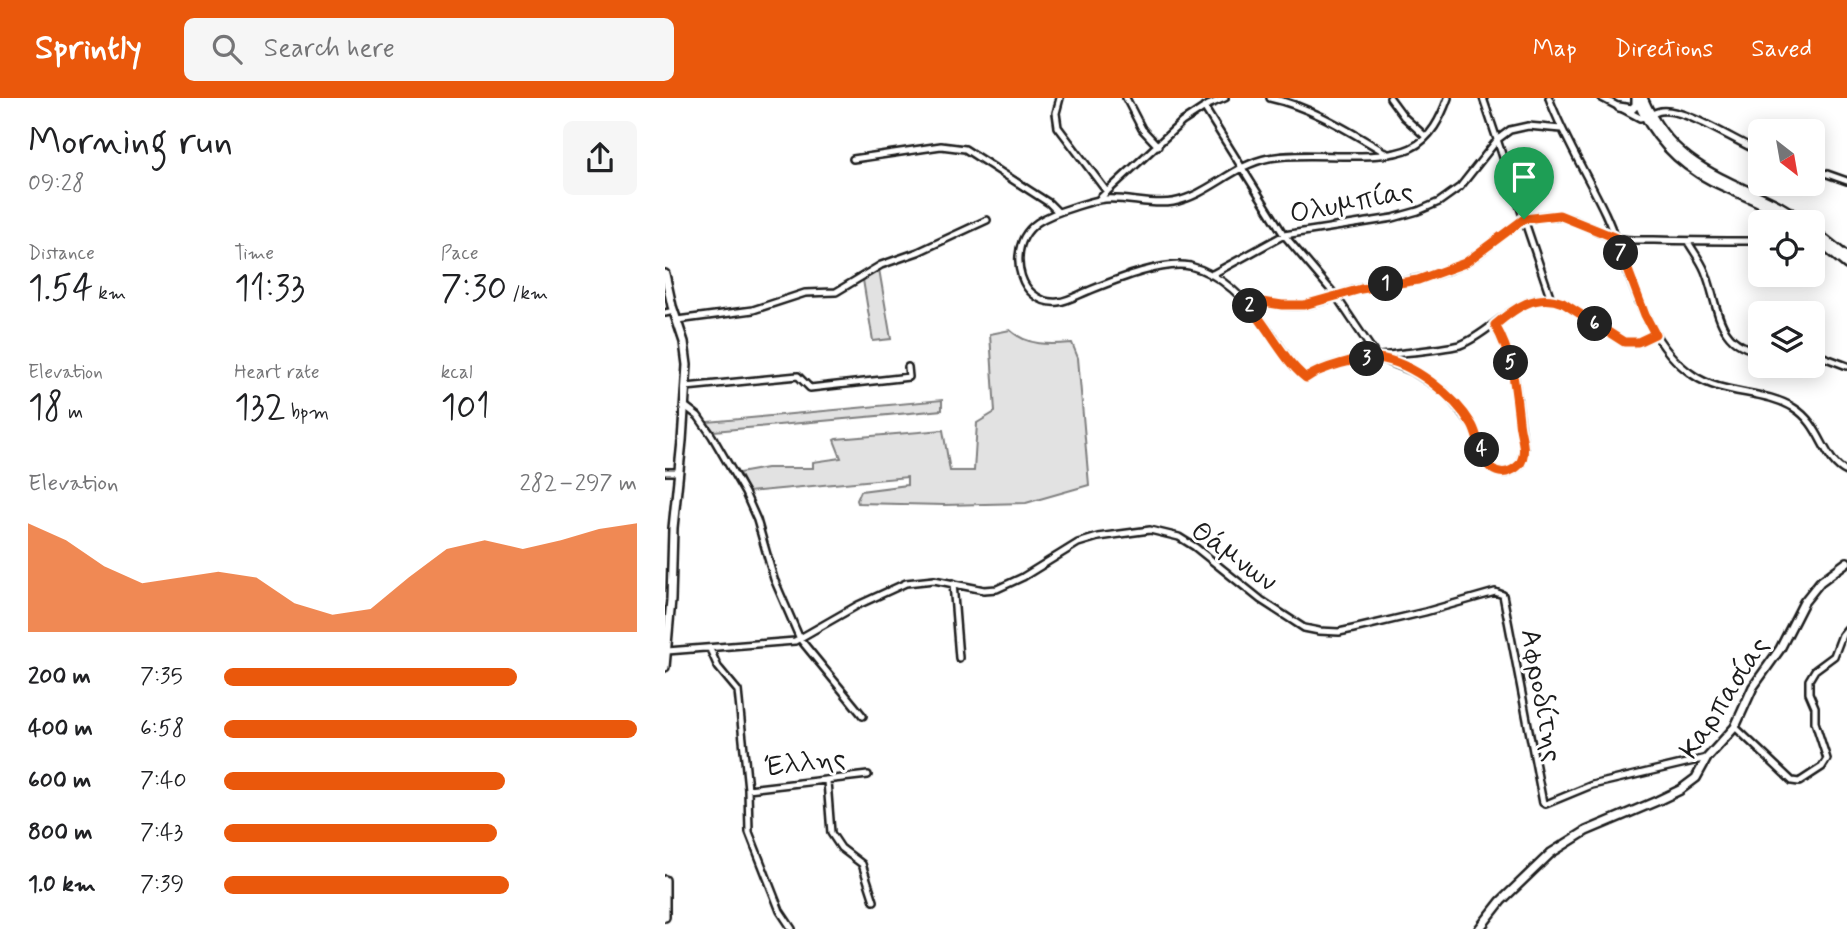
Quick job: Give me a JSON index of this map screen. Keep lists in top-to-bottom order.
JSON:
{
  "streets": {
    "main road": ["Καρπασίας"],
    "street": [
      "Ολυμπίας",
      "Θάμνων",
      "Αφροδίτης",
      "Έλλης"
    ]
  },
  "crossings": [
    ["Θάμνων", "Αφροδίτης"],
    ["Αφροδίτης", "Καρπασίας"]
  ],
  "north": "bottom right",
  "page": {
    "header": "Sprintly",
    "search": "Search here",
    "nav": ["Map", "Directions", "Saved"],
    "heading": ["Morning run", "09:28"],
    "stats": [
      ["Distance", "1.54 km"],
      ["Time", "11:33"],
      ["Pace", "7:30 /km"],
      ["Elevation", "18 m"],
      ["Heart rate", "132 bpm"],
      ["kcal", "101"]
    ],
    "pins": [
      "7",
      "1",
      "2",
      "6",
      "3",
      "5",
      "4"
    ],
    "chart": ["Elevation", "282–297 m"],
    "list": [
      {
        "name": "200 m",
        "note": "7:35"
      },
      {
        "name": "400 m",
        "note": "6:58"
      },
      {
        "name": "600 m",
        "note": "7:40"
      },
      {
        "name": "800 m",
        "note": "7:43"
      },
      {
        "name": "1.0 km",
        "note": "7:39"
      }
    ]
  }
}
